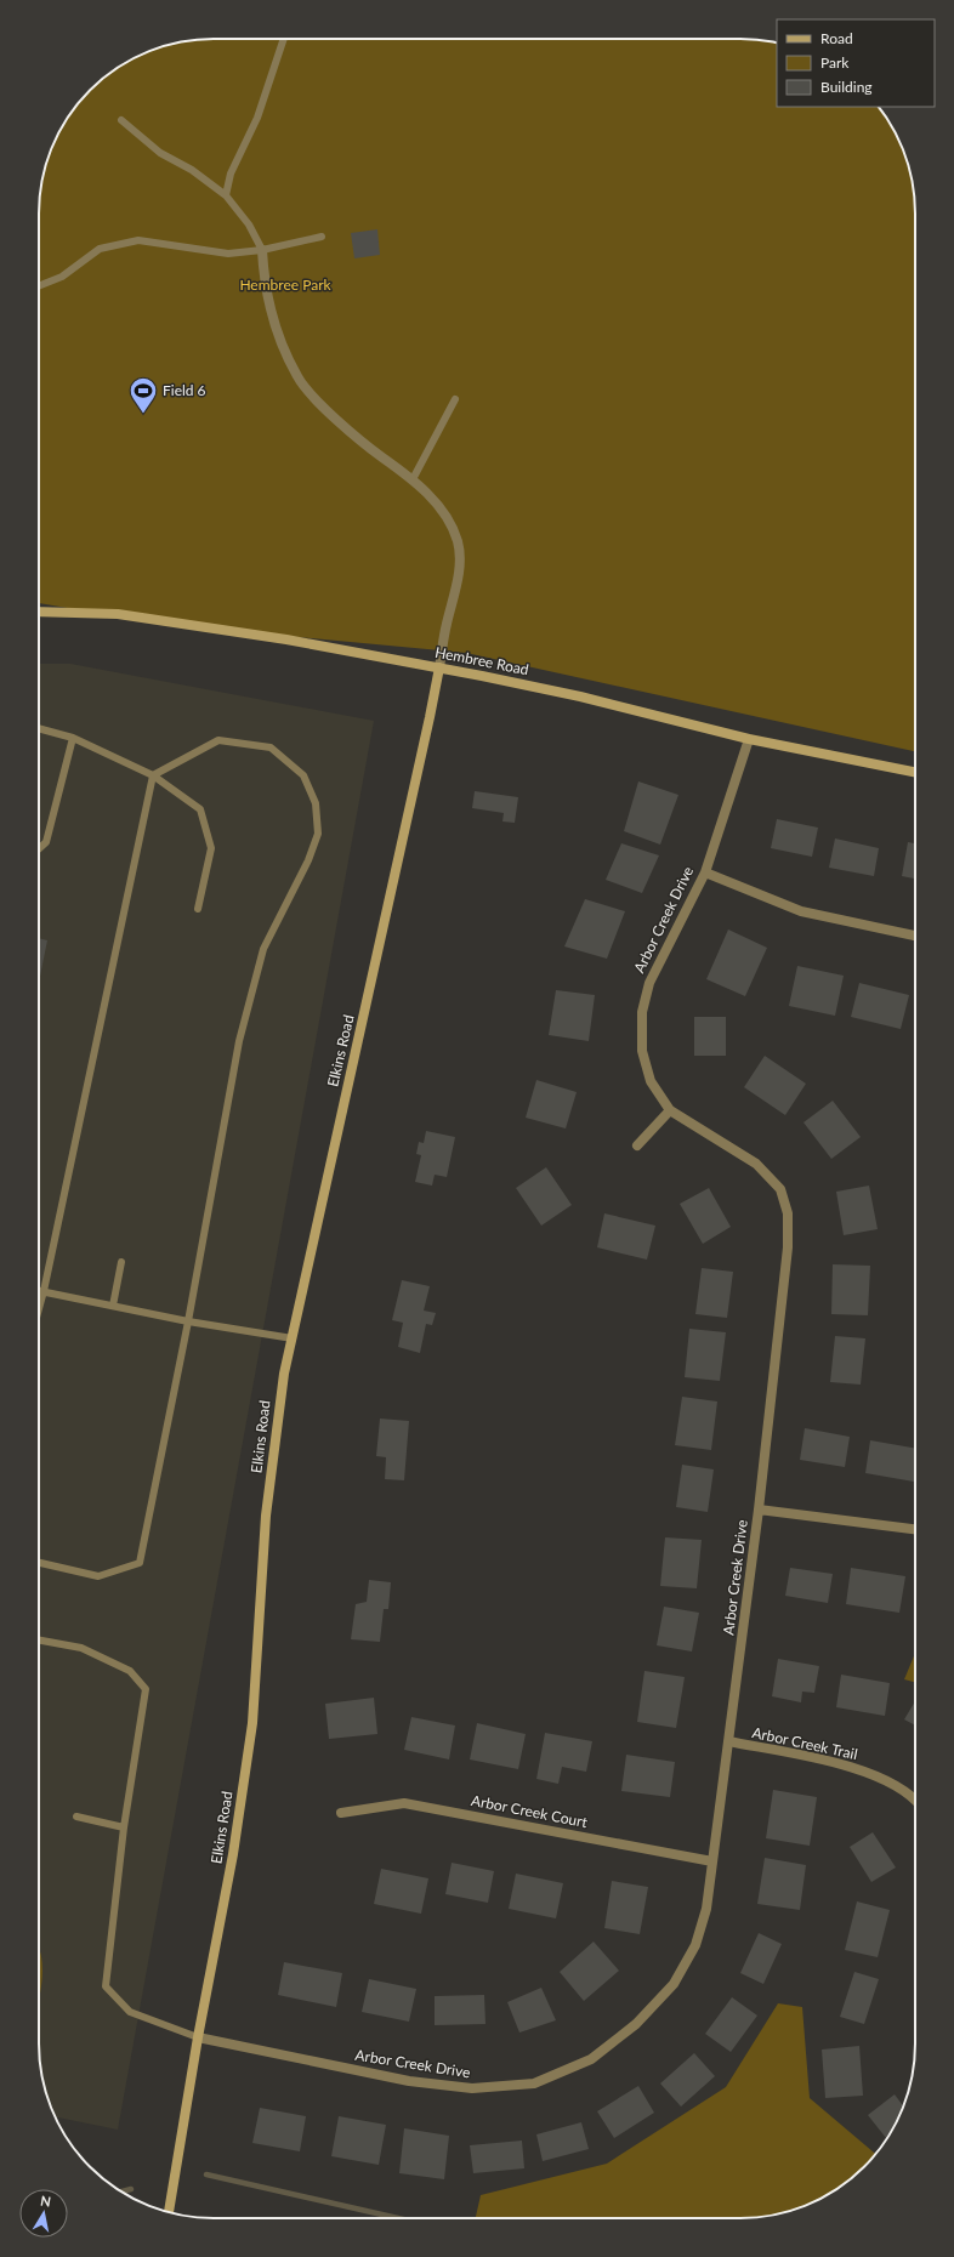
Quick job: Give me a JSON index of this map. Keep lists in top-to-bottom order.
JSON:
{
  "streets": {
    "street": [
      "Hembree Road",
      "Arbor Creek Drive",
      "Elkins Road",
      "Arbor Creek Trail",
      "Arbor Creek Court"
    ]
  },
  "crossings": [
    ["Hembree Road", "Arbor Creek Drive"],
    ["Hembree Road", "Elkins Road"],
    ["Arbor Creek Drive", "Elkins Road"],
    ["Arbor Creek Drive", "Arbor Creek Trail"],
    ["Arbor Creek Drive", "Arbor Creek Court"]
  ],
  "parks": ["Hembree Park"],
  "places": {
    "sports": ["Field 6"]
  },
  "legend": ["Road", "Park", "Building"],
  "north": "top"
}
